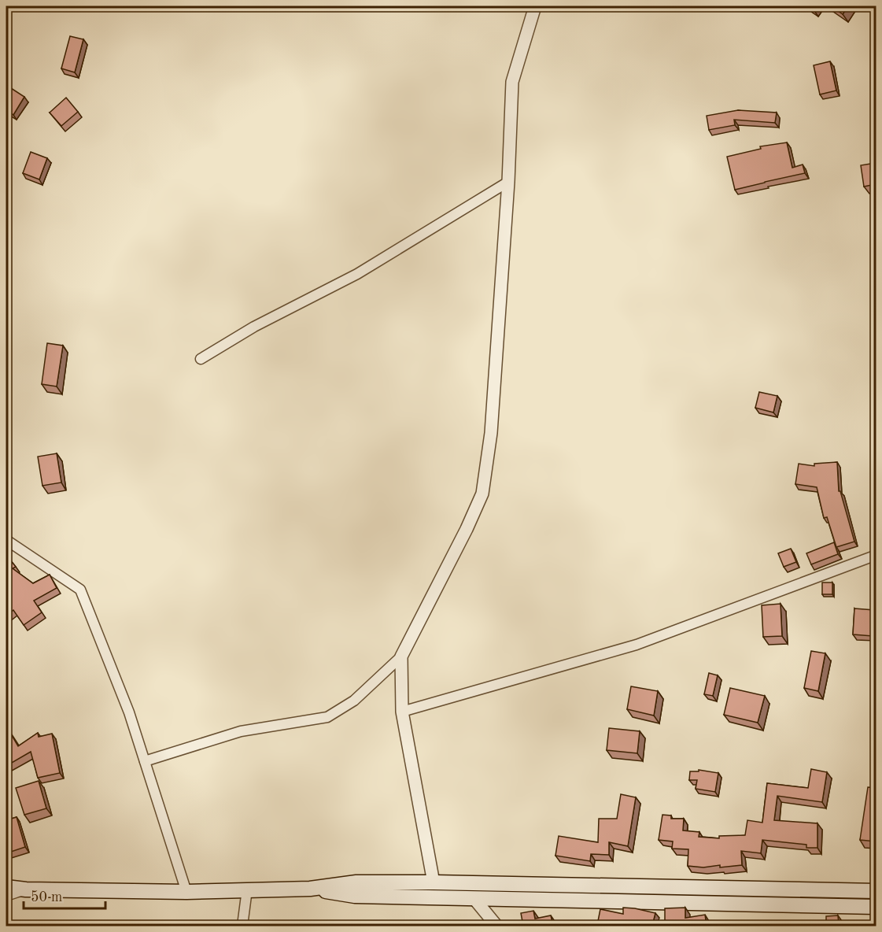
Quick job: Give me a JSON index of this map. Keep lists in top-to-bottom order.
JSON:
{
  "scale_bar": "50 m"
}
